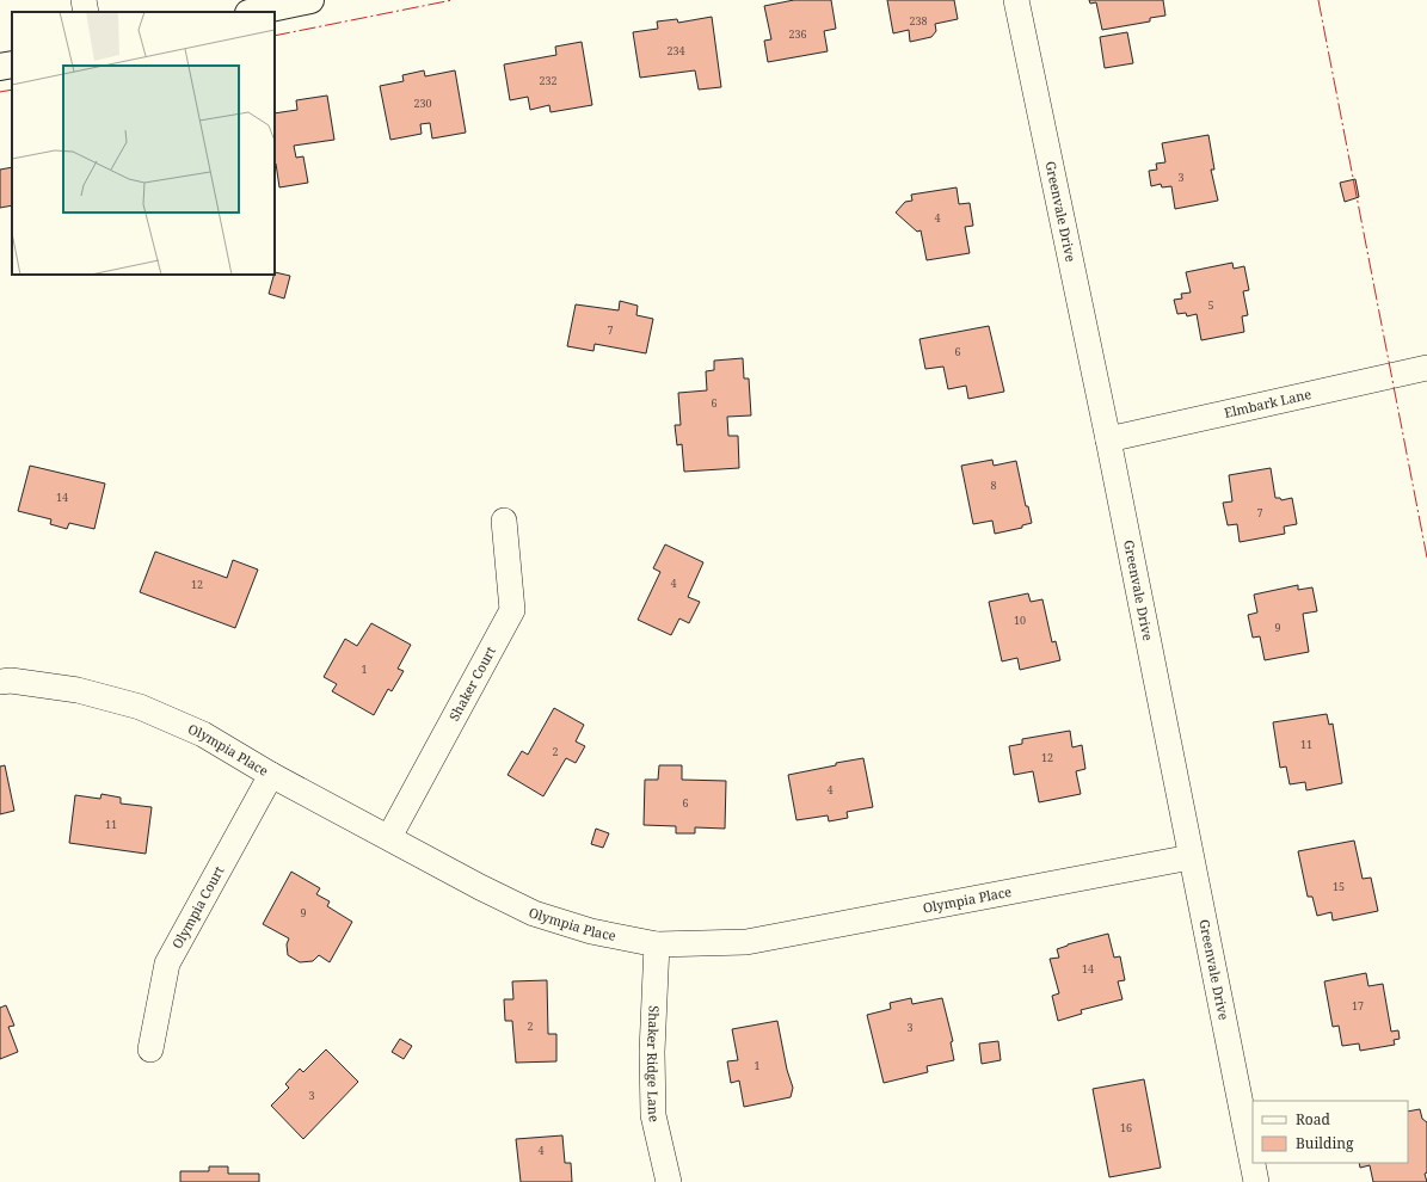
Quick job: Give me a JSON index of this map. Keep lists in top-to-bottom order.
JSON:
{
  "streets": {
    "street": [
      "Greenvale Drive",
      "Elmbark Lane",
      "Shaker Court",
      "Olympia Place",
      "Olympia Court",
      "Shaker Ridge Lane"
    ]
  },
  "crossings": [
    ["Greenvale Drive", "Elmbark Lane"],
    ["Greenvale Drive", "Olympia Place"],
    ["Shaker Court", "Olympia Place"],
    ["Olympia Place", "Olympia Court"],
    ["Olympia Place", "Shaker Ridge Lane"]
  ],
  "house_numbers": [
    "238",
    "236",
    "234",
    "232",
    "230",
    "3",
    "4",
    "5",
    "7",
    "6",
    "6",
    "8",
    "14",
    "7",
    "4",
    "12",
    "10",
    "9",
    "1",
    "11",
    "2",
    "12",
    "4",
    "6",
    "11",
    "15",
    "9",
    "14",
    "17",
    "2",
    "3",
    "1",
    "3",
    "16",
    "4"
  ],
  "legend": ["Road", "Building"]
}
